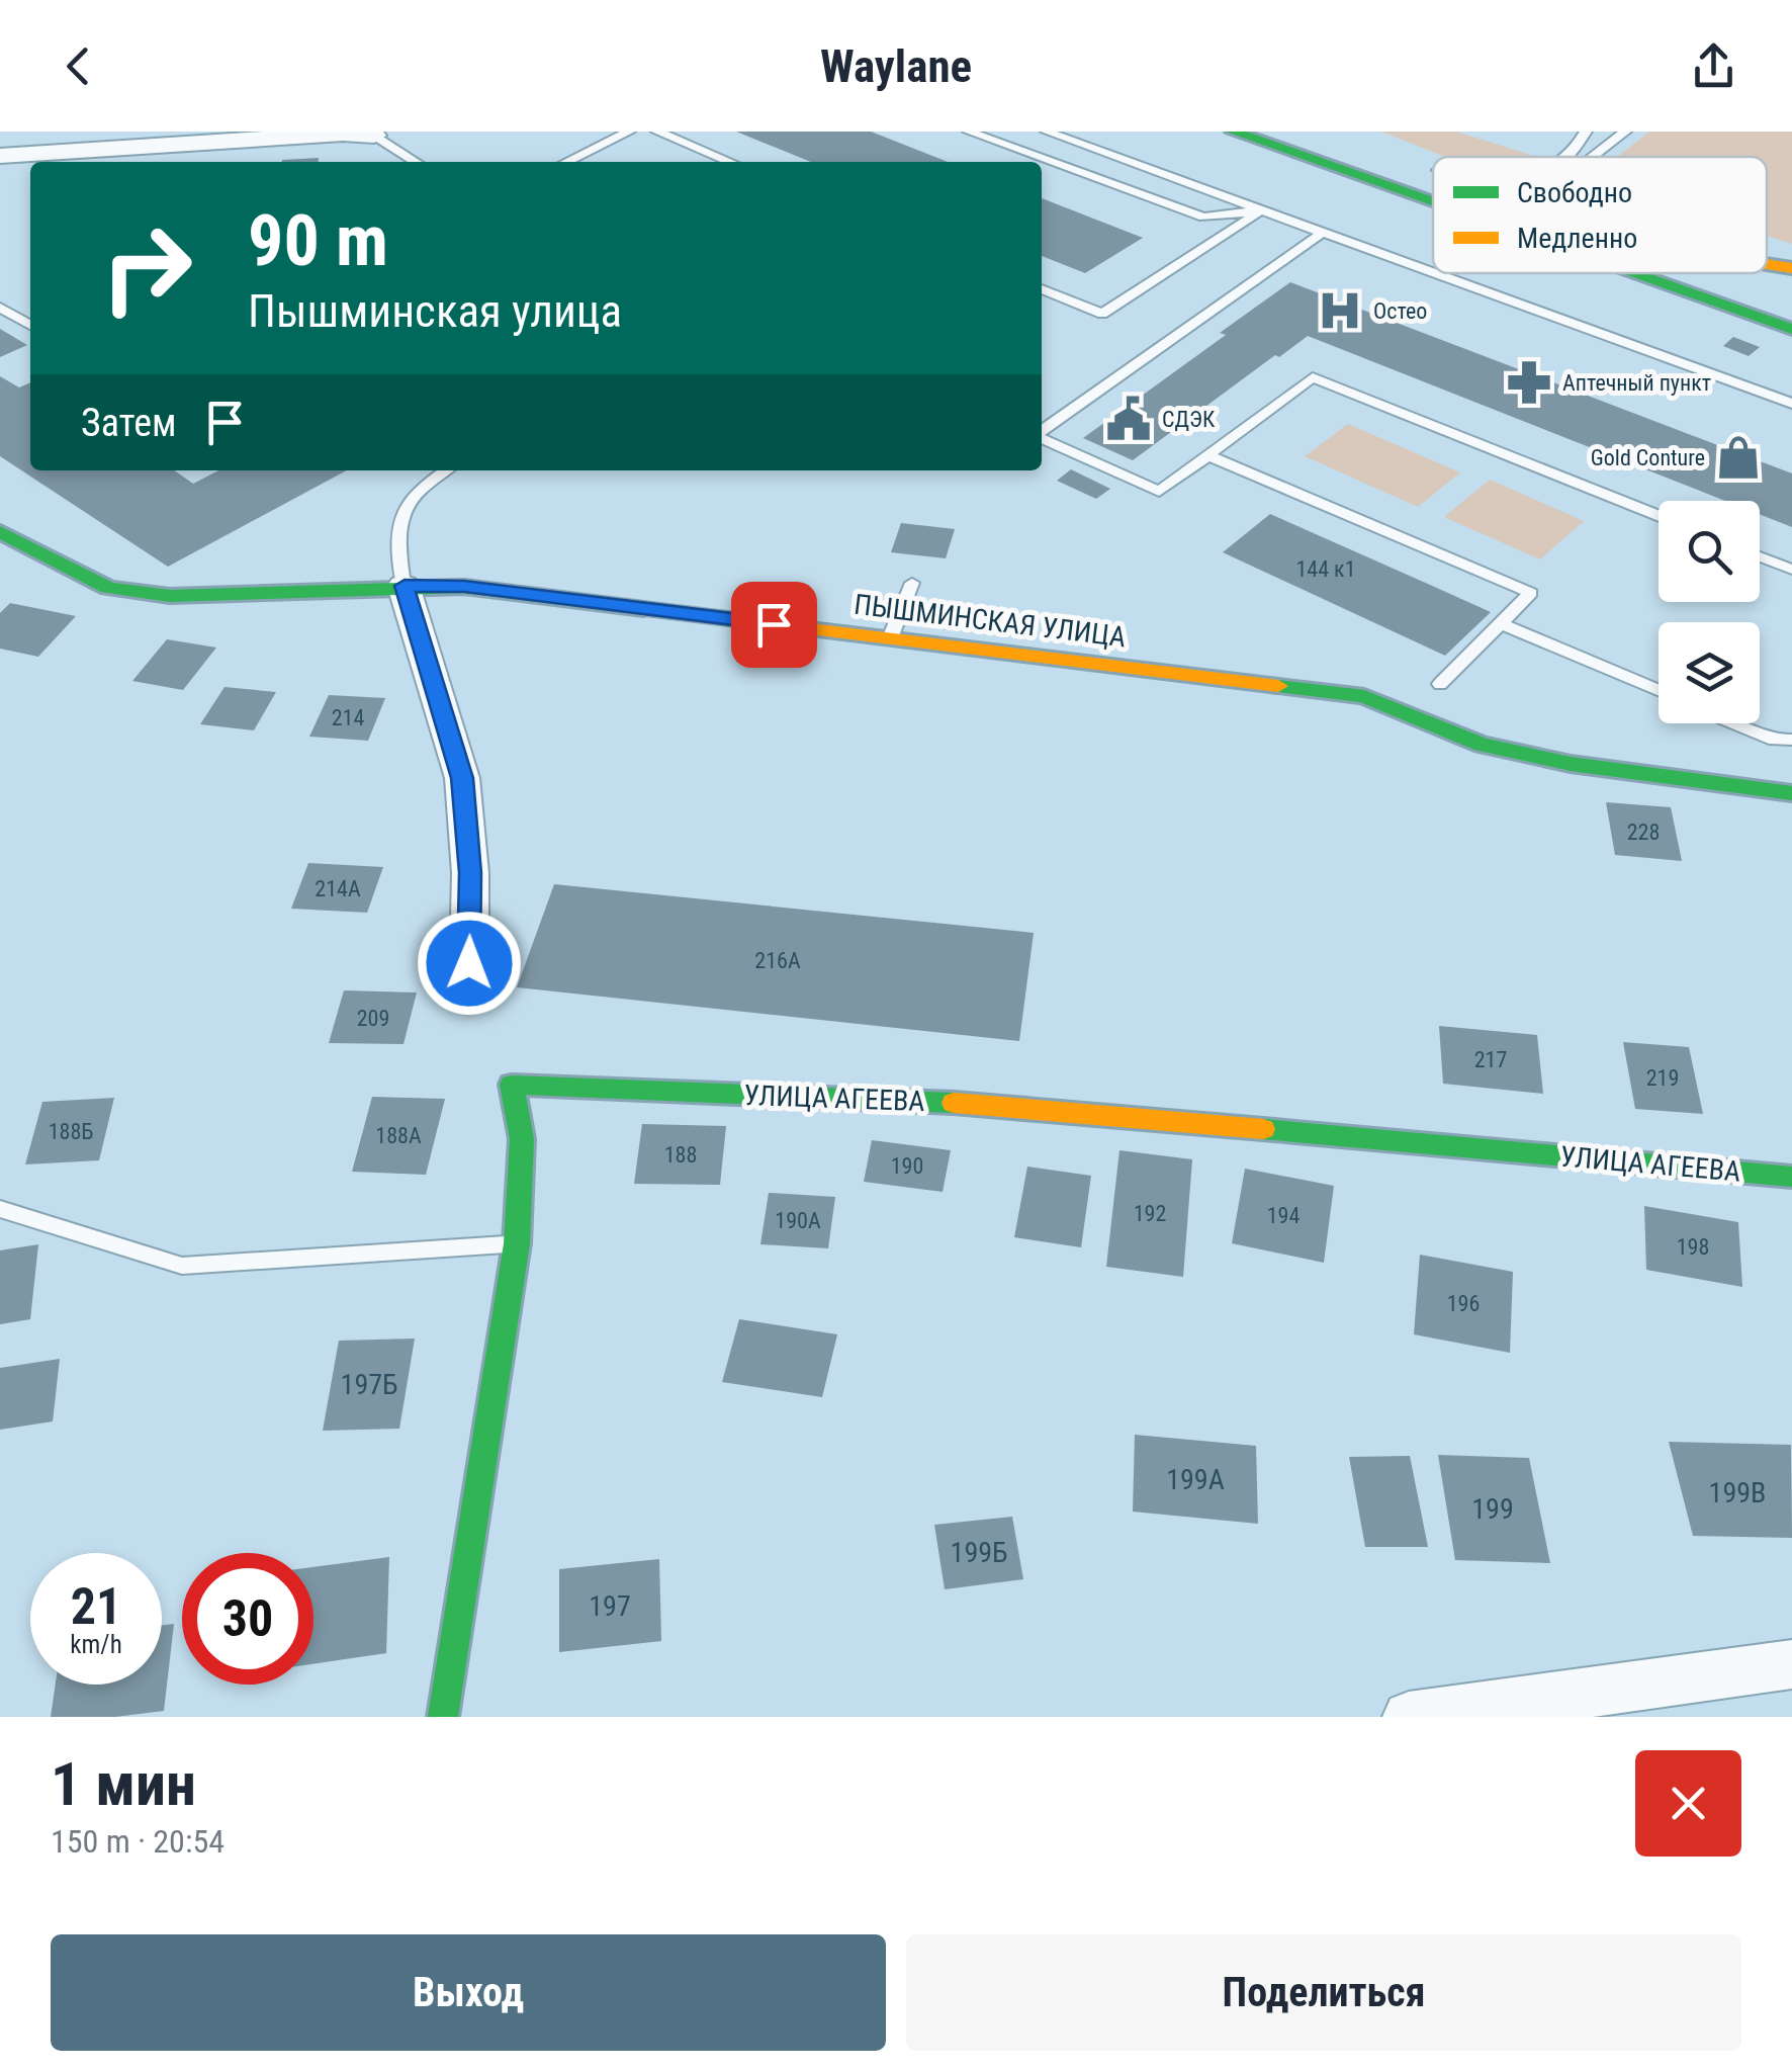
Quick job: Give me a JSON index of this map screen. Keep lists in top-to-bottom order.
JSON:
{
  "streets": {
    "street": ["ПЫШМИНСКАЯ УЛИЦА", "УЛИЦА АГЕЕВА"]
  },
  "places": {
    "hospital": ["Остео"],
    "pharmacy": ["Аптечный пункт"],
    "public building": ["СДЭК"],
    "shop": ["Gold Conture"]
  },
  "house_numbers": [
    "144 к1",
    "214",
    "228",
    "214А",
    "216А",
    "209",
    "217",
    "219",
    "188Б",
    "188А",
    "188",
    "190",
    "192",
    "194",
    "190А",
    "198",
    "196",
    "197Б",
    "199А",
    "199В",
    "199",
    "199Б",
    "197"
  ],
  "legend": ["Свободно", "Медленно"],
  "page": {
    "header": "Waylane",
    "turn": ["90 m", "Пышминская улица"],
    "then": "Затем",
    "speed": "21 km/h",
    "limit": "30",
    "heading": ["1 мин", "150 m · 20:54"],
    "buttons": ["Выход", "Поделиться"]
  }
}
